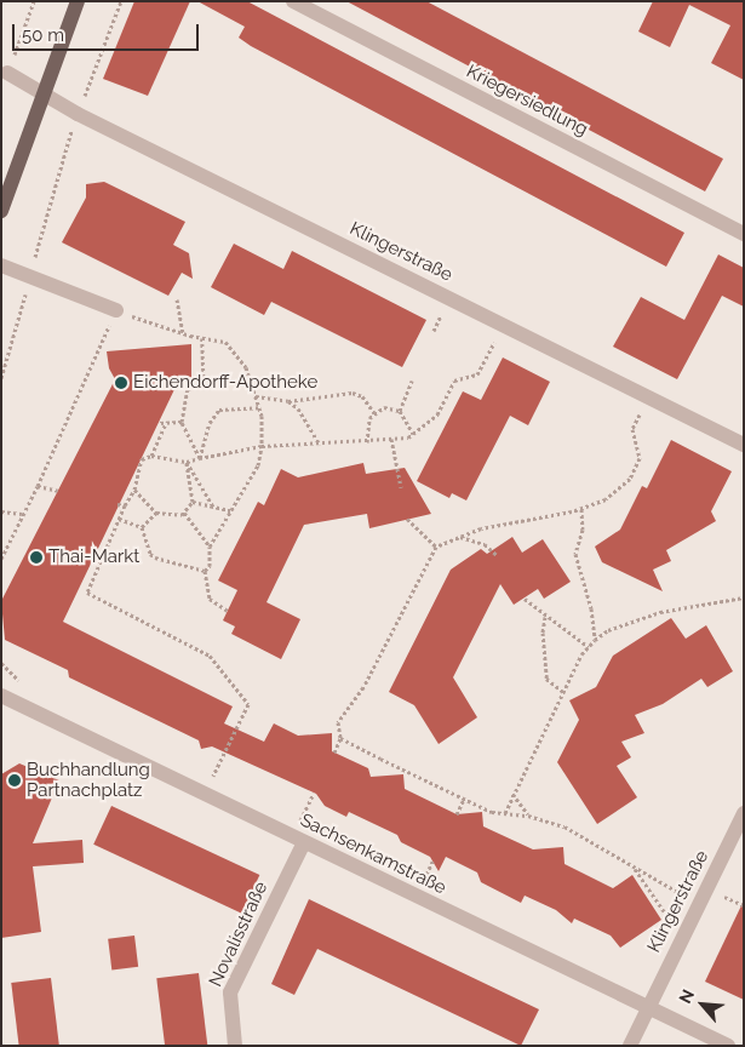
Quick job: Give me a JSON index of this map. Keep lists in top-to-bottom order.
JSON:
{
  "streets": {
    "street": [
      "Kriegersiedlung",
      "Klingerstraße",
      "Sachsenkamstraße",
      "Novalisstraße"
    ]
  },
  "crossings": [
    ["Klingerstraße", "Sachsenkamstraße"],
    ["Sachsenkamstraße", "Novalisstraße"]
  ],
  "places": ["Eichendorff-Apotheke", "Thai-Markt", "Buchhandlung Partnachplatz"],
  "scale_bar": "50 m",
  "north": "top left"
}
